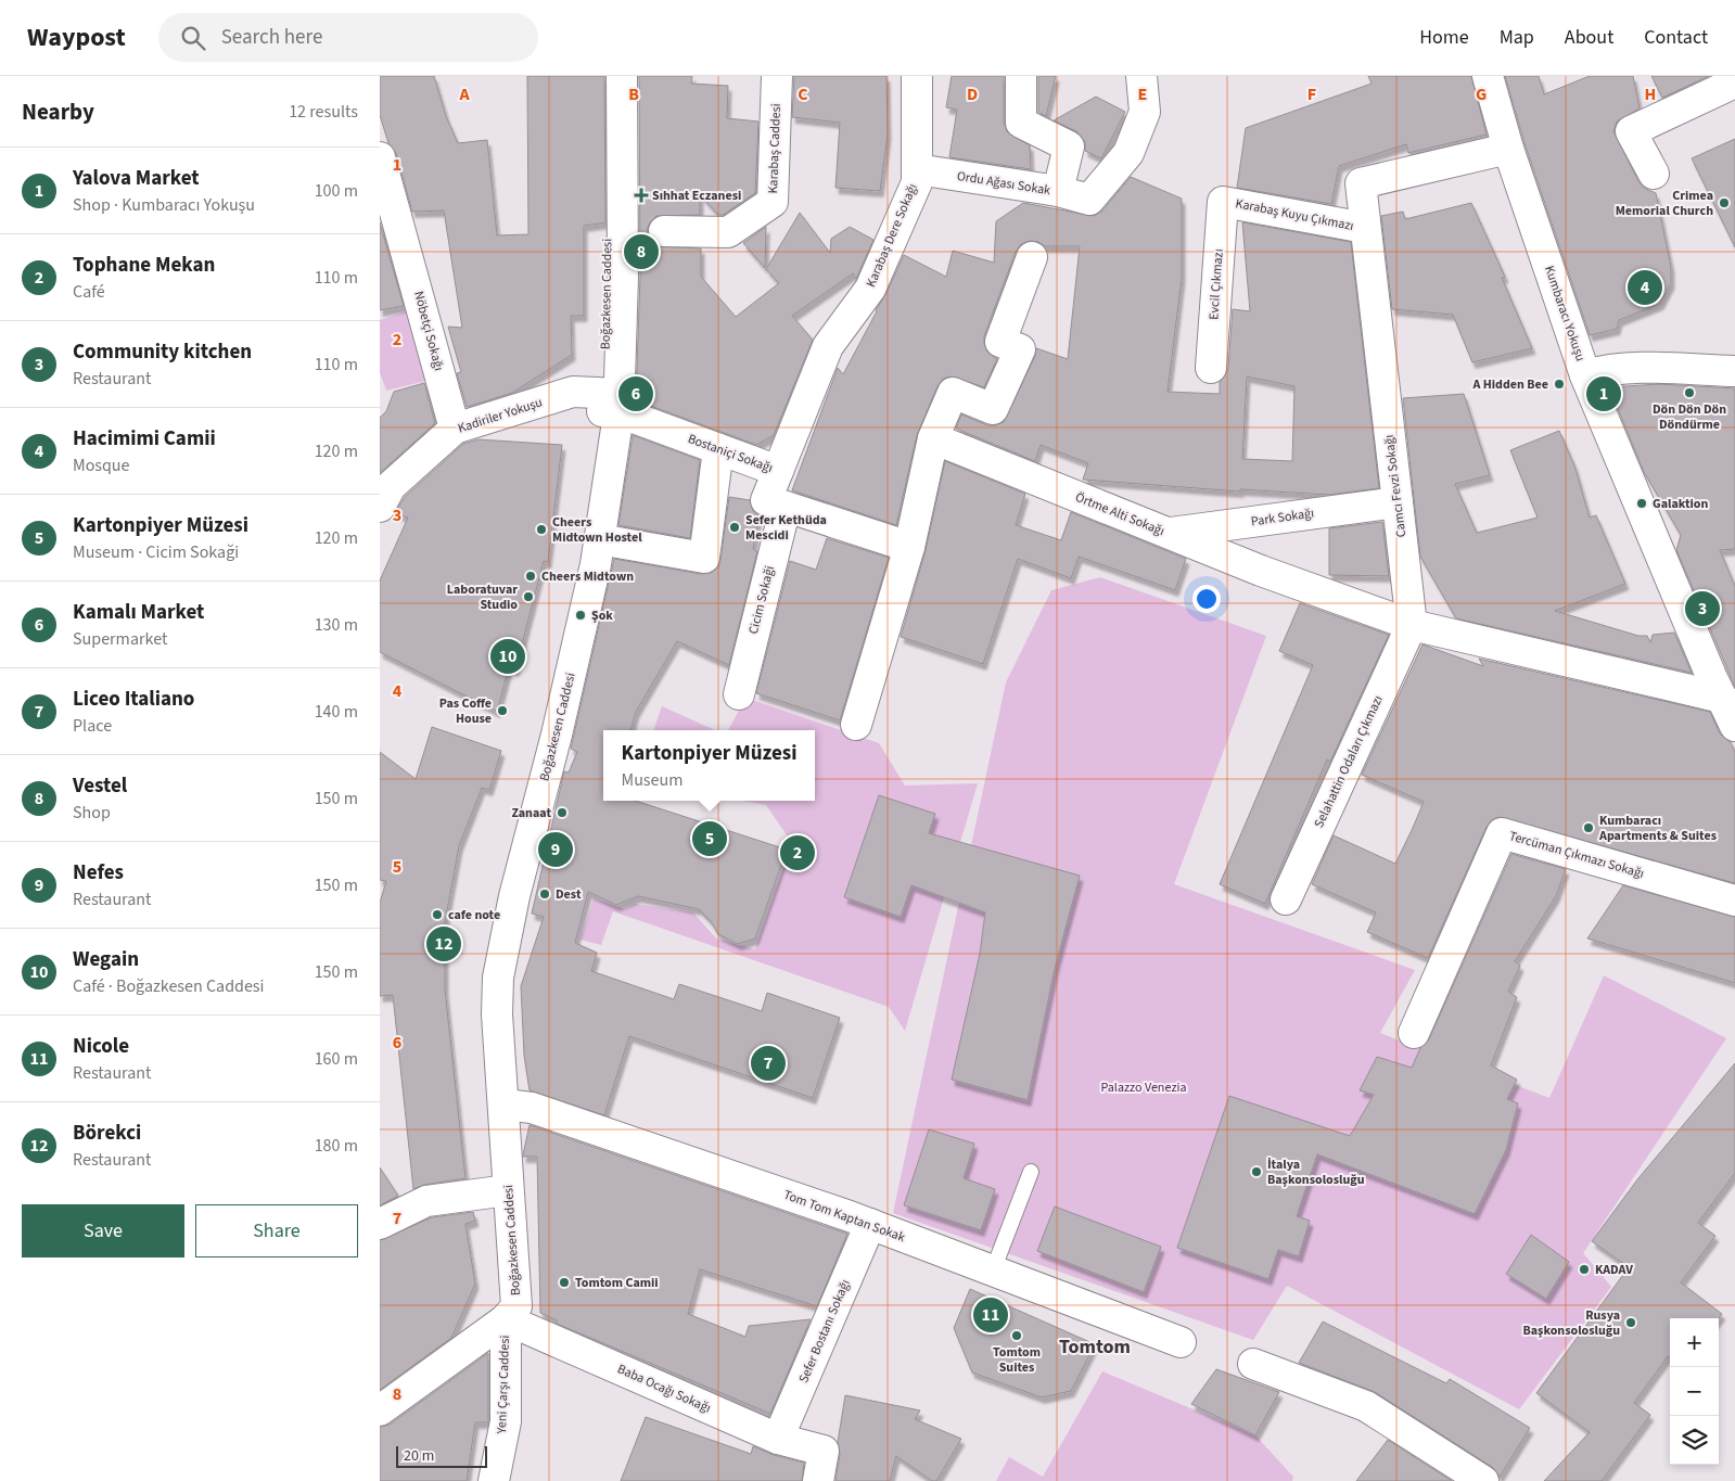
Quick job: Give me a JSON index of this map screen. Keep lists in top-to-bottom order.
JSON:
{
  "streets": {
    "street": [
      "Karabaş Caddesi",
      "Ordu Ağası Sokak",
      "Karabaş Kuyu Çıkmazı",
      "Karabaş Dere Sokağı",
      "Evcil Çıkmazı",
      "Boğazkesen Caddesi",
      "Kumbaracı Yokuşu",
      "Nöbetçi Sokağı",
      "Kadiriler Yokuşu",
      "Bostaniçi Sokağı",
      "Camcı Fevzi Sokağı",
      "Örtme Alti Sokağı",
      "Park Sokağı",
      "Cicim Sokaği",
      "Selahattin Odaları Çıkmazı",
      "Tercüman Çıkmazı Sokağı",
      "Tom Tom Kaptan Sokak",
      "Sefer Bostanı Sokağı",
      "Yeni Çarşı Caddesi",
      "Baba Ocağı Sokağı"
    ]
  },
  "crossings": [
    ["Ordu Ağası Sokak", "Karabaş Dere Sokağı"],
    ["Karabaş Kuyu Çıkmazı", "Evcil Çıkmazı"],
    ["Karabaş Kuyu Çıkmazı", "Camcı Fevzi Sokağı"],
    ["Karabaş Dere Sokağı", "Bostaniçi Sokağı"],
    ["Boğazkesen Caddesi", "Kadiriler Yokuşu"],
    ["Boğazkesen Caddesi", "Bostaniçi Sokağı"],
    ["Boğazkesen Caddesi", "Tom Tom Kaptan Sokak"],
    ["Boğazkesen Caddesi", "Yeni Çarşı Caddesi"],
    ["Boğazkesen Caddesi", "Baba Ocağı Sokağı"],
    ["Kumbaracı Yokuşu", "Camcı Fevzi Sokağı"],
    ["Nöbetçi Sokağı", "Kadiriler Yokuşu"],
    ["Kadiriler Yokuşu", "Bostaniçi Sokağı"],
    ["Bostaniçi Sokağı", "Cicim Sokaği"],
    ["Camcı Fevzi Sokağı", "Örtme Alti Sokağı"],
    ["Camcı Fevzi Sokağı", "Park Sokağı"],
    ["Camcı Fevzi Sokağı", "Selahattin Odaları Çıkmazı"],
    ["Örtme Alti Sokağı", "Park Sokağı"],
    ["Örtme Alti Sokağı", "Selahattin Odaları Çıkmazı"],
    ["Tom Tom Kaptan Sokak", "Sefer Bostanı Sokağı"],
    ["Sefer Bostanı Sokağı", "Baba Ocağı Sokağı"],
    ["Yeni Çarşı Caddesi", "Baba Ocağı Sokağı"]
  ],
  "districts": ["Tomtom"],
  "parks": ["Palazzo Venezia"],
  "places": {
    "health": ["Sıhhat Eczanesi"],
    "other": [
      "Crimea Memorial Church",
      "A Hidden Bee",
      "Dön Dön Dön Döndürme",
      "Galaktion",
      "Sefer Kethüda Mescidi",
      "Cheers Midtown Hostel",
      "Cheers Midtown",
      "Laboratuvar Studio",
      "Şok",
      "Pas Coffe House",
      "Zanaat",
      "Kumbaracı Apartments & Suites",
      "Dest",
      "cafe note",
      "İtalya Başkonsolosluğu",
      "KADAV",
      "Tomtom Camii",
      "Rusya Başkonsolosluğu",
      "Tomtom Suites"
    ]
  },
  "scale_bar": "20 m",
  "page": {
    "header": "Waypost",
    "search": "Search here",
    "nav": [
      "Home",
      "Map",
      "About",
      "Contact"
    ],
    "heading": ["Nearby", "12 results"],
    "list": [
      {
        "mark": "1",
        "name": "Yalova Market",
        "note": "Shop · Kumbaracı Yokuşu",
        "value": "100 m"
      },
      {
        "mark": "2",
        "name": "Tophane Mekan",
        "note": "Café",
        "value": "110 m"
      },
      {
        "mark": "3",
        "name": "Community kitchen",
        "note": "Restaurant",
        "value": "110 m"
      },
      {
        "mark": "4",
        "name": "Hacimimi Camii",
        "note": "Mosque",
        "value": "120 m"
      },
      {
        "mark": "5",
        "name": "Kartonpiyer Müzesi",
        "note": "Museum · Cicim Sokaği",
        "value": "120 m"
      },
      {
        "mark": "6",
        "name": "Kamalı Market",
        "note": "Supermarket",
        "value": "130 m"
      },
      {
        "mark": "7",
        "name": "Liceo Italiano",
        "note": "Place",
        "value": "140 m"
      },
      {
        "mark": "8",
        "name": "Vestel",
        "note": "Shop",
        "value": "150 m"
      },
      {
        "mark": "9",
        "name": "Nefes",
        "note": "Restaurant",
        "value": "150 m"
      },
      {
        "mark": "10",
        "name": "Wegain",
        "note": "Café · Boğazkesen Caddesi",
        "value": "150 m"
      },
      {
        "mark": "11",
        "name": "Nicole",
        "note": "Restaurant",
        "value": "160 m"
      },
      {
        "mark": "12",
        "name": "Börekci",
        "note": "Restaurant",
        "value": "180 m"
      }
    ],
    "pins": [
      "8",
      "4",
      "1",
      "6",
      "3",
      "10",
      "5",
      "9",
      "2",
      "12",
      "7",
      "11"
    ],
    "popup": ["Kartonpiyer Müzesi", "Museum"],
    "buttons": ["Save", "Share"],
    "map_buttons": ["+", "−"],
    "scale": "20 m"
  },
  "grid": {
    "columns": [
      "A",
      "B",
      "C",
      "D",
      "E",
      "F",
      "G",
      "H"
    ],
    "rows": [
      "1",
      "2",
      "3",
      "4",
      "5",
      "6",
      "7",
      "8"
    ]
  }
}
